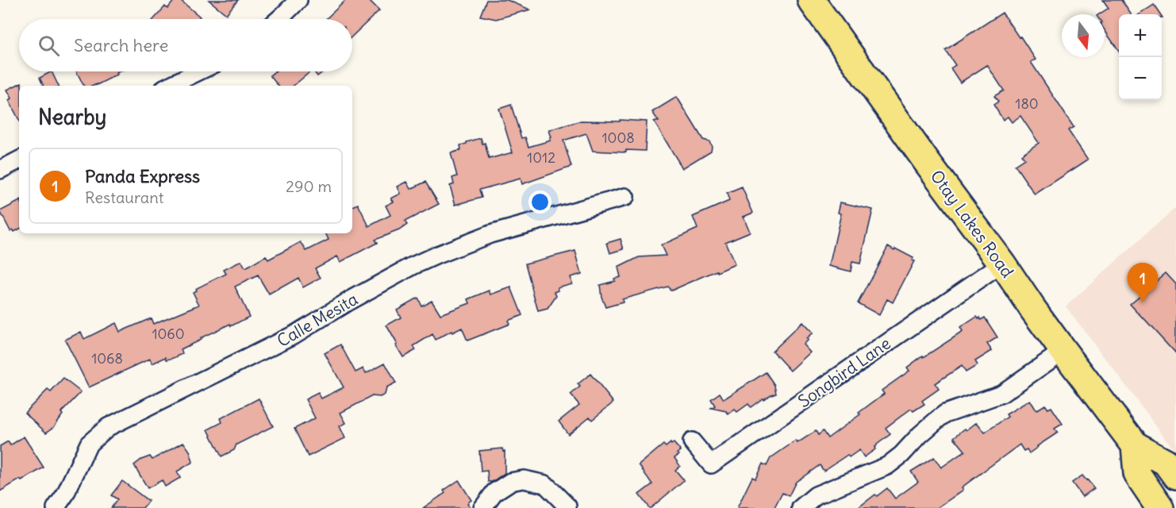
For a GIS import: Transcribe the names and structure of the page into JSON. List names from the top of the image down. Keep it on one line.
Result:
{"streets":{"main road":["Otay Lakes Road"],"street":["Calle Mesita","Songbird Lane"]},"crossings":[["Otay Lakes Road","Songbird Lane"]],"house_numbers":["180","1008","1012","1060","1068"],"north":"bottom","page":{"map_buttons":["+","−"],"search":"Search here","heading":"Nearby","list":[{"mark":"1","name":"Panda Express","note":"Restaurant","value":"290 m"}],"pins":"1"}}
